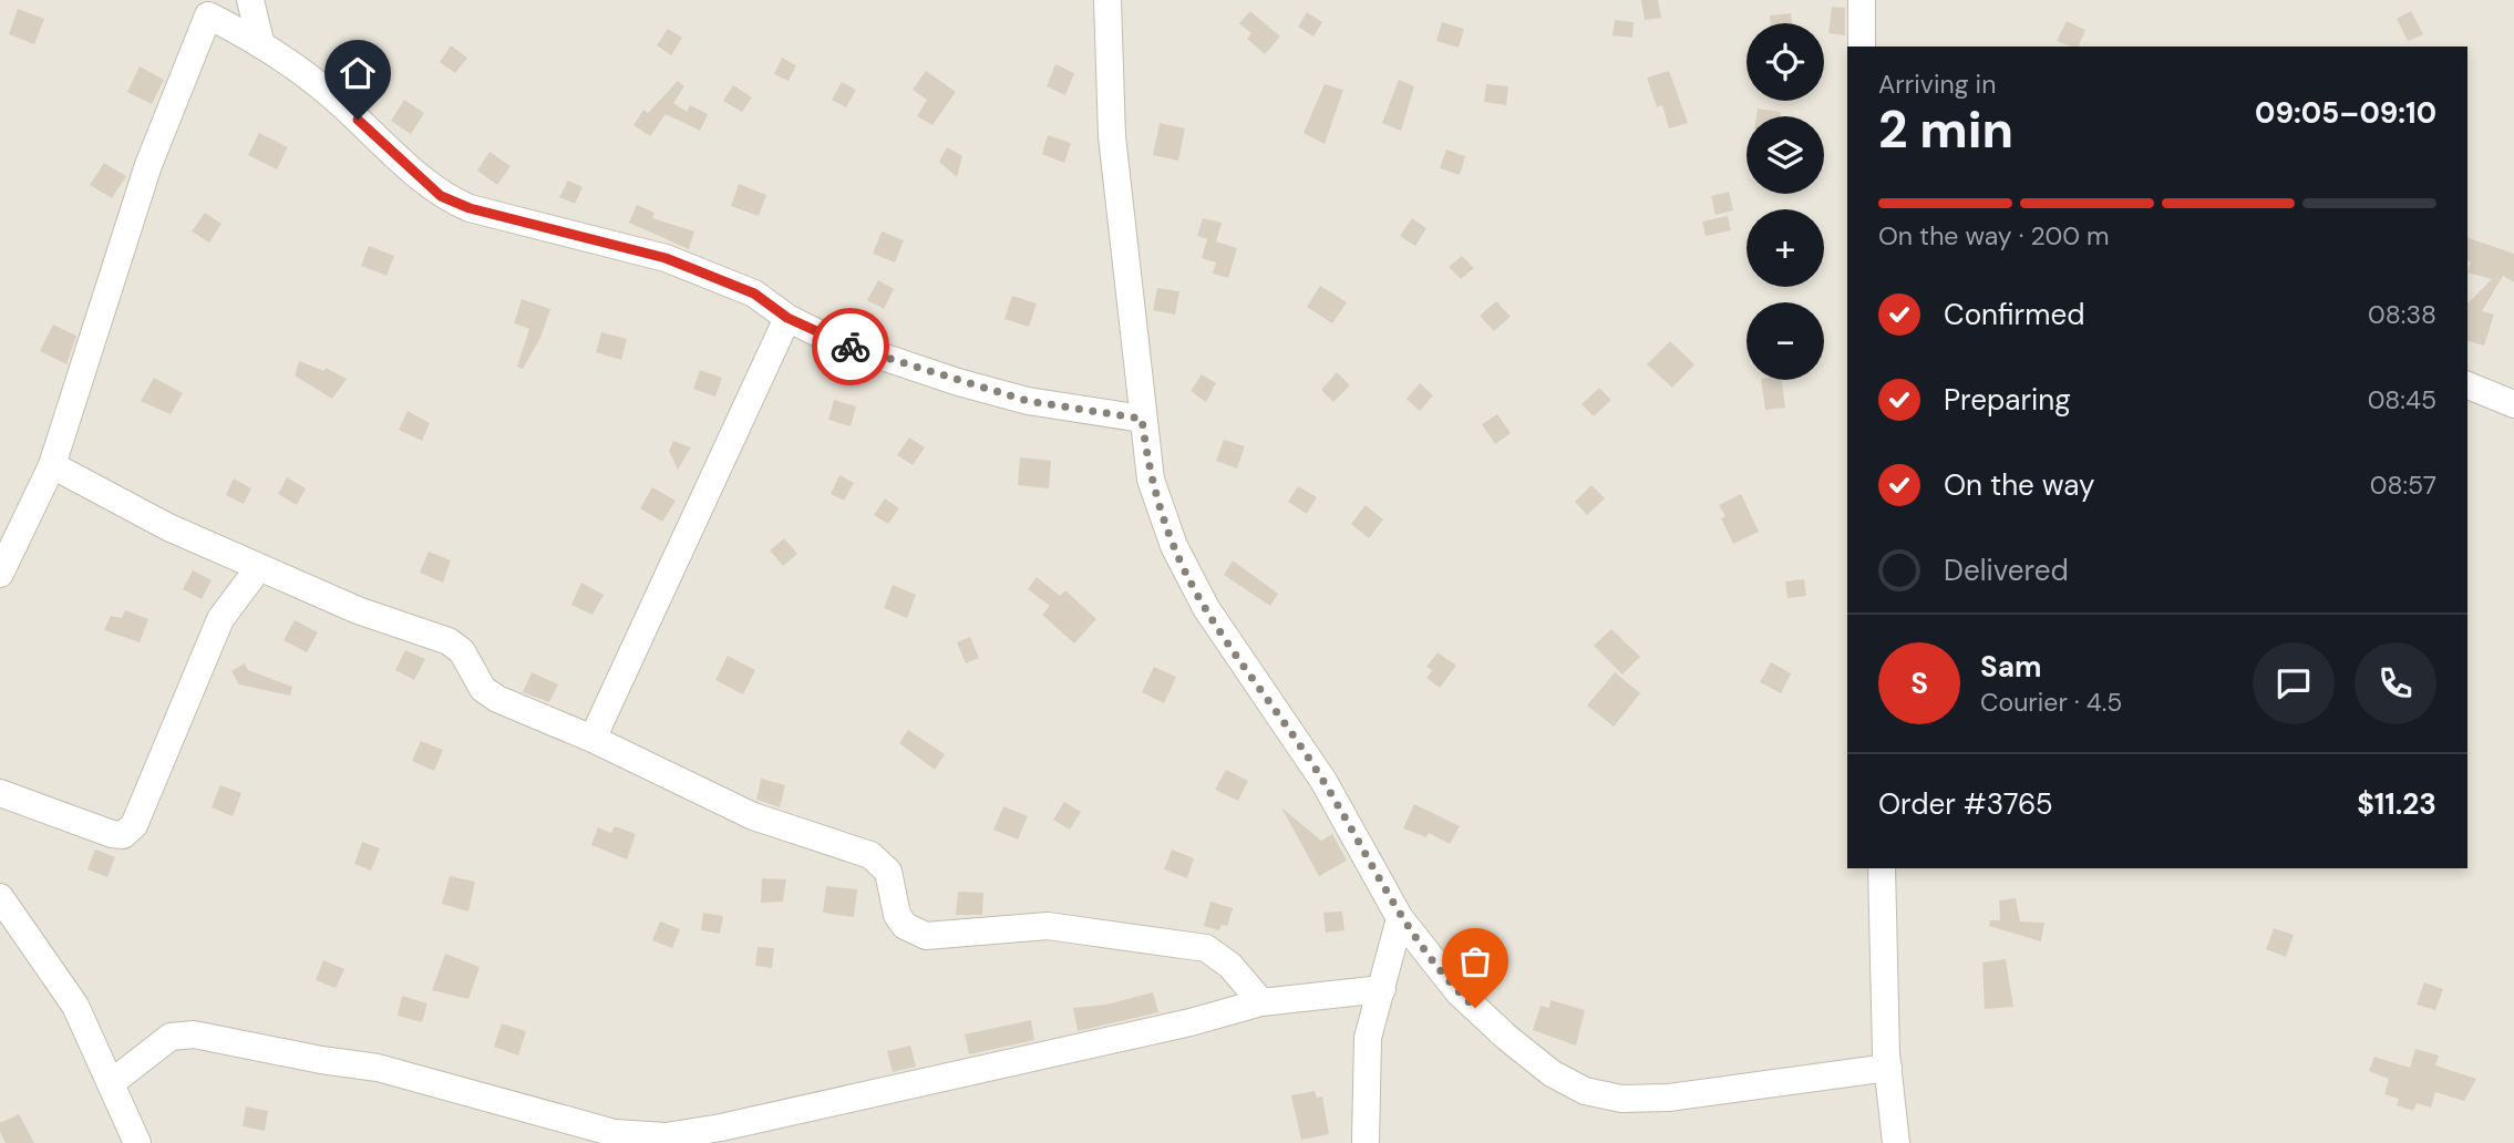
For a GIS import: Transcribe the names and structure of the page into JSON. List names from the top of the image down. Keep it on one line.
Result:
{"page":{"map_buttons":["+","−"],"heading":["2 min","Arriving in","09:05–09:10"],"panel":["Sam","Courier · 4.5","Order #3765","$11.23"],"bar":"On the way · 200 m","list":[["Confirmed","08:38"],["Preparing","08:45"],["On the way","08:57"],"Delivered"],"round":"S"}}
